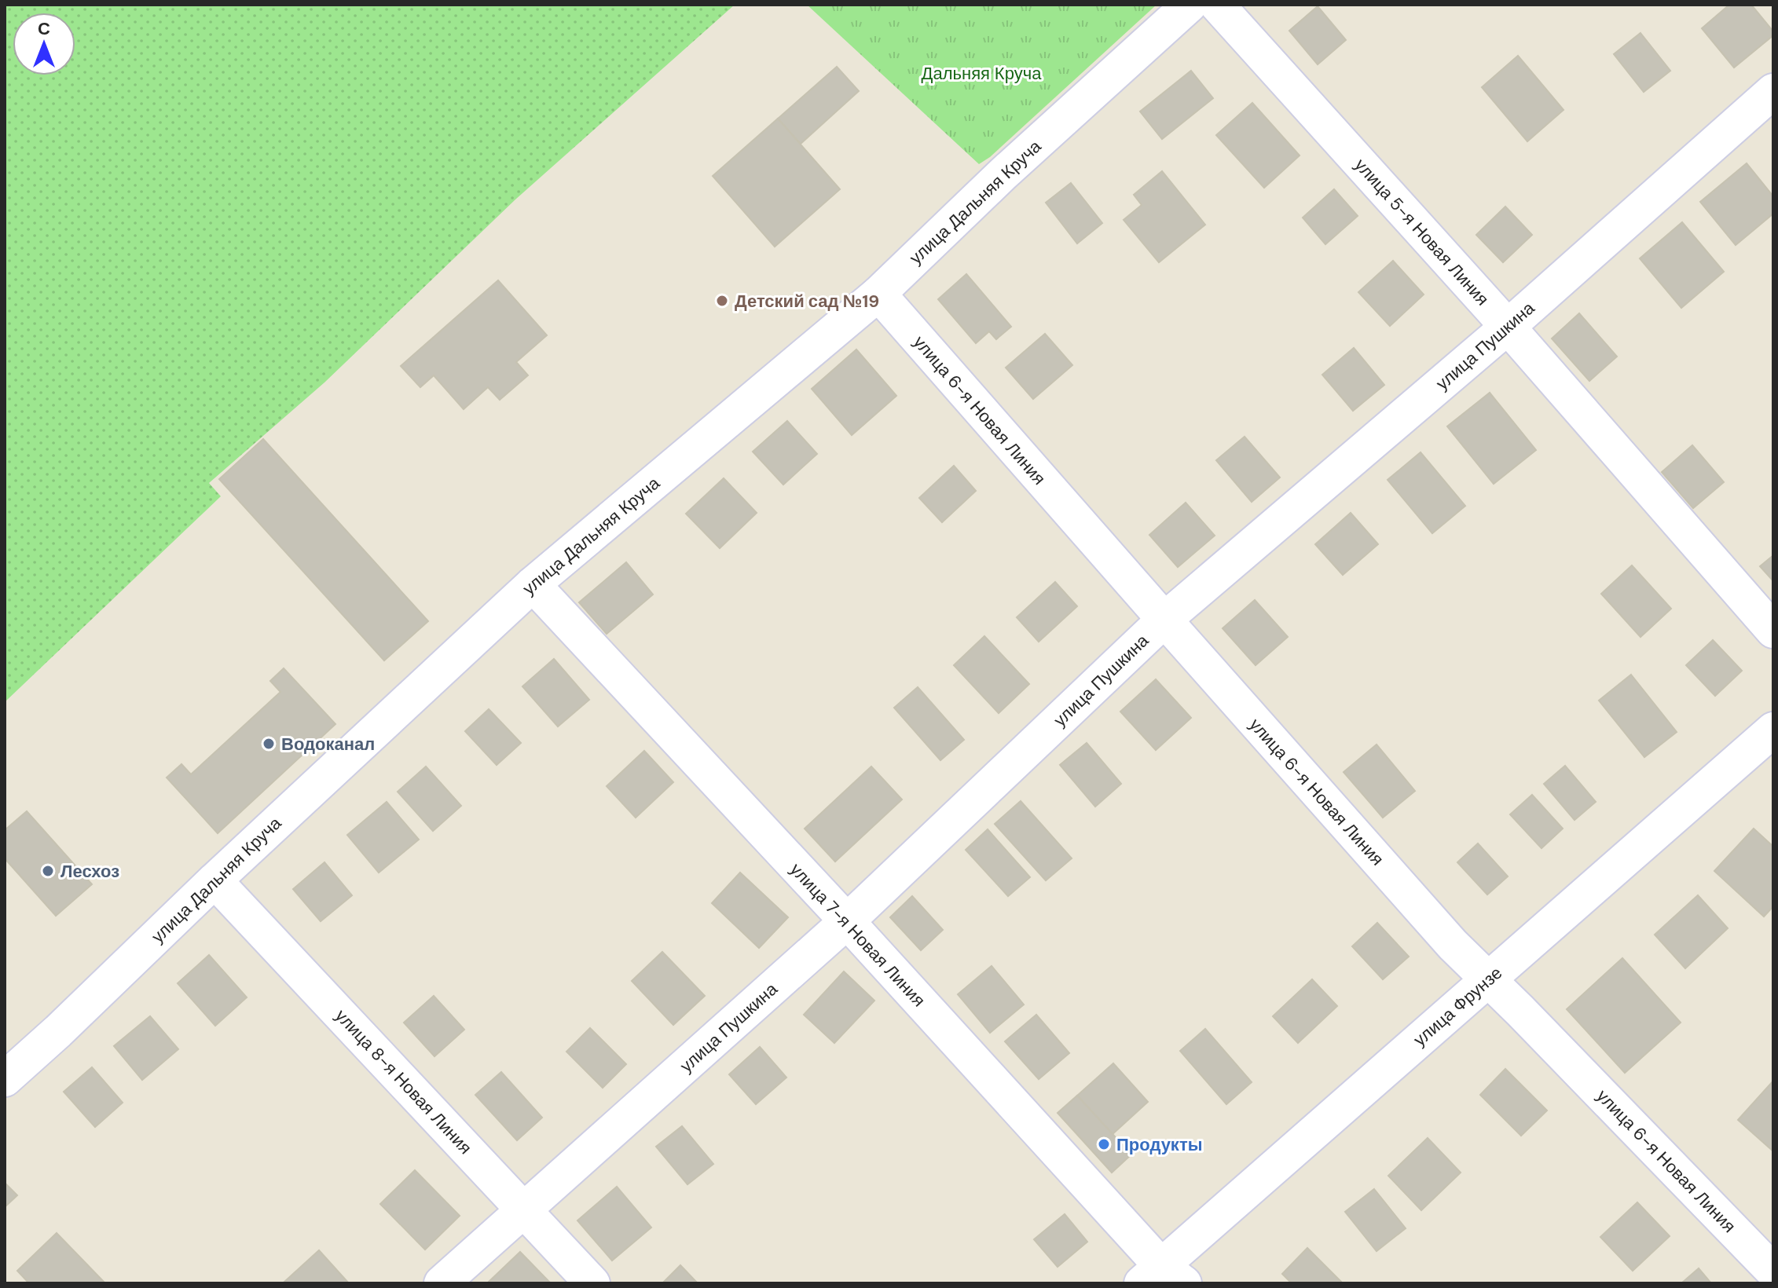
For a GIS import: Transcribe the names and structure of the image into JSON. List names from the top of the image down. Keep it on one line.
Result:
{"streets":{"street":["улица Дальняя Круча","улица 5-я Новая Линия","улица Пушкина","улица 6-я Новая Линия","улица 7-я Новая Линия","улица Фрунзе","улица 8-я Новая Линия"]},"crossings":[["улица Дальняя Круча","улица 6-я Новая Линия"],["улица Дальняя Круча","улица 7-я Новая Линия"],["улица Дальняя Круча","улица 8-я Новая Линия"],["улица 5-я Новая Линия","улица Пушкина"],["улица Пушкина","улица 6-я Новая Линия"],["улица Пушкина","улица 7-я Новая Линия"],["улица Пушкина","улица 8-я Новая Линия"],["улица 6-я Новая Линия","улица Фрунзе"],["улица 7-я Новая Линия","улица Фрунзе"]],"parks":["Дальняя Круча"],"places":["Детский сад №19","Водоканал","Лесхоз","Продукты"],"north":"top"}
